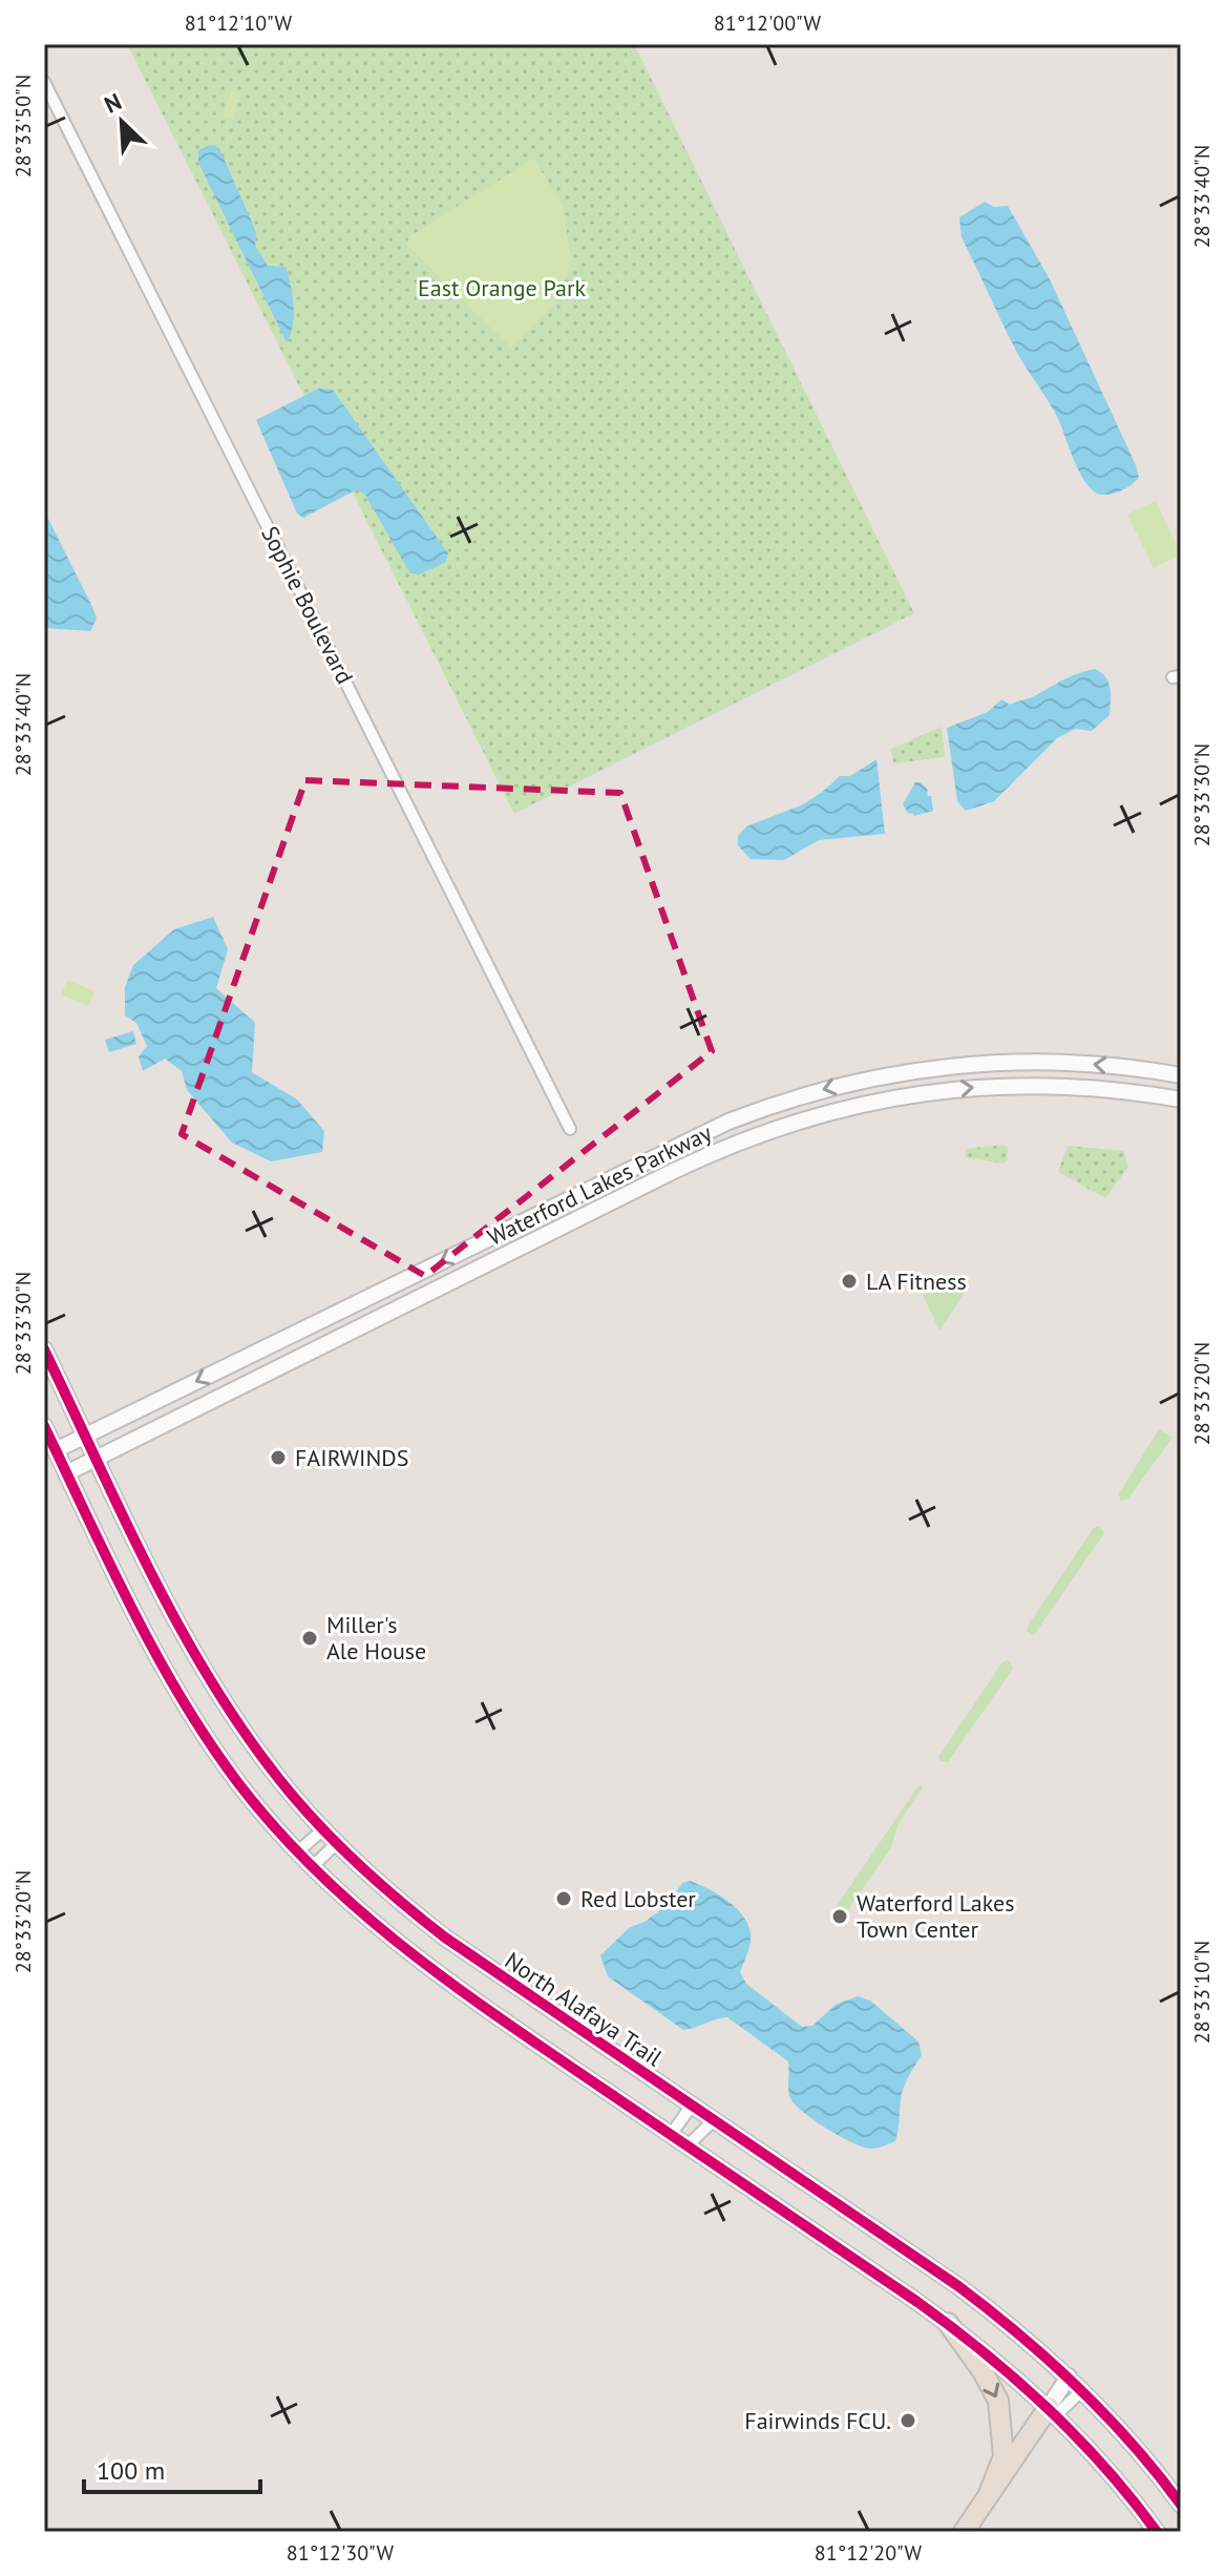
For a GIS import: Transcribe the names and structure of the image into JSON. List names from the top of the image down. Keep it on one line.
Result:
{"streets":{"main road":["Waterford Lakes Parkway","North Alafaya Trail"],"street":["Sophie Boulevard"]},"crossings":[["Waterford Lakes Parkway","North Alafaya Trail"]],"parks":["East Orange Park"],"places":["LA Fitness","FAIRWINDS","Miller's Ale House","Red Lobster","Waterford Lakes Town Center","Fairwinds FCU."],"scale_bar":"100 m","north":"top left","coordinates":["81°12'10\"W","81°12'00\"W","28°33'50\"N","28°33'40\"N","28°33'30\"N","28°33'20\"N","28°33'10\"N","81°12'30\"W","81°12'20\"W"]}
